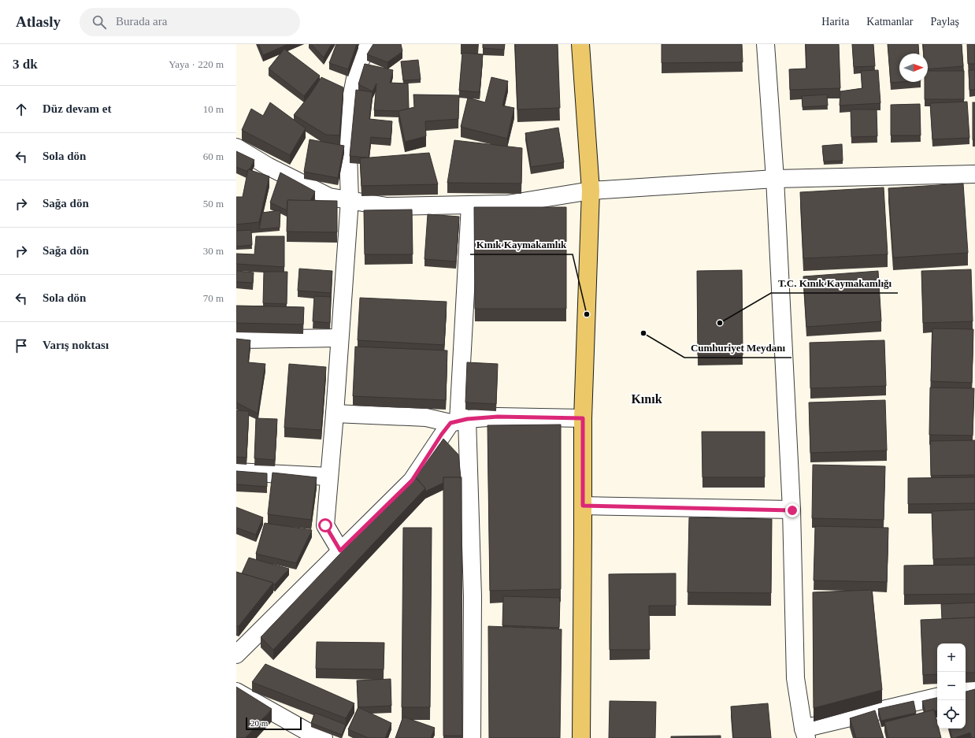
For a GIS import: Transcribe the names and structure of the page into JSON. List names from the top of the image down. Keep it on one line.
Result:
{"districts":["Kınık"],"places":["Kınık Kaymakamlık","T.C. Kınık Kaymakamlığı","Cumhuriyet Meydanı"],"scale_bar":"20 m","north":"right","page":{"header":"Atlasly","search":"Burada ara","nav":["Harita","Katmanlar","Paylaş"],"heading":["3 dk","Yaya · 220 m"],"list":[["Düz devam et","10 m"],["Sola dön","60 m"],["Sağa dön","50 m"],["Sağa dön","30 m"],["Sola dön","70 m"],"Varış noktası"],"map_buttons":["+","−"],"scale":"20 m"}}
